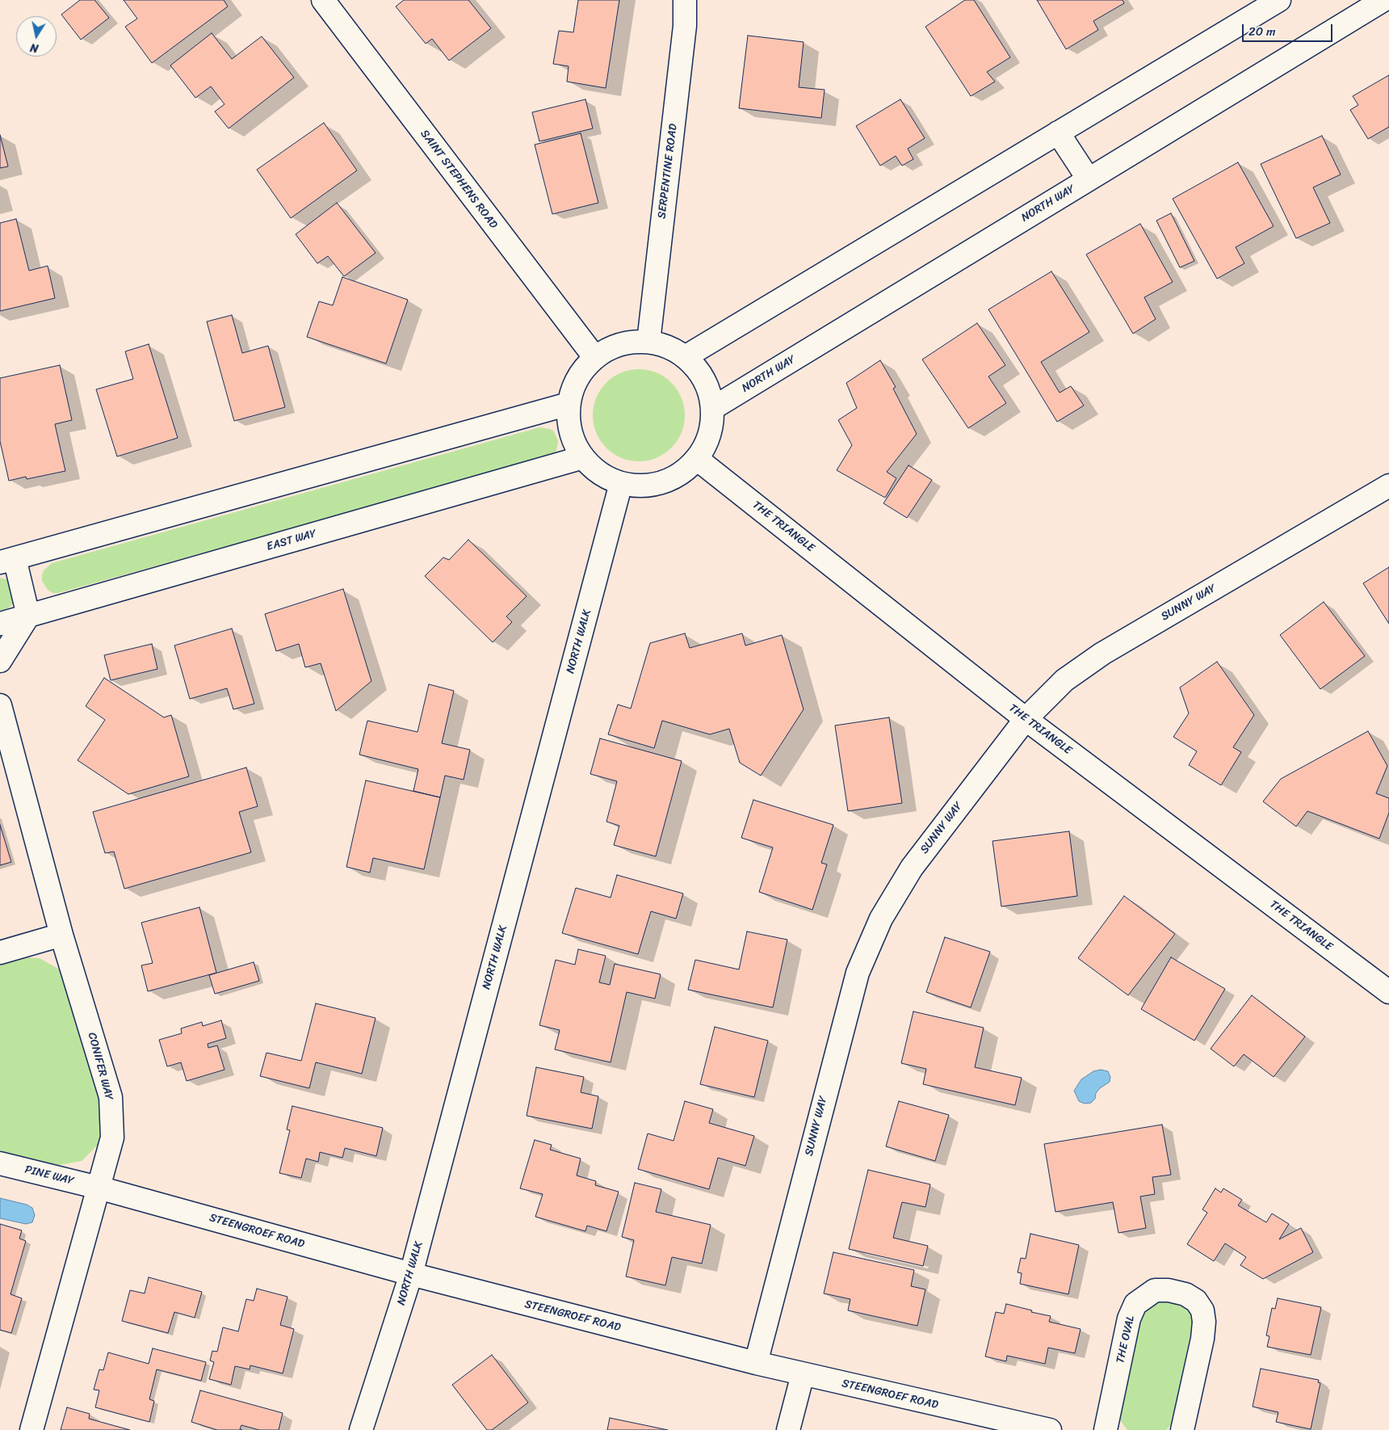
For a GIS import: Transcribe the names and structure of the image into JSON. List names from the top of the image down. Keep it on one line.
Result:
{"streets":{"street":["SERPENTINE ROAD","SAINT STEPHENS ROAD","NORTH WAY","THE TRIANGLE","EAST WAY","SUNNY WAY","NORTH WALK","CONIFER WAY","PINE WAY","STEENGROEF ROAD","THE OVAL"]},"crossings":[["SERPENTINE ROAD","SAINT STEPHENS ROAD"],["SERPENTINE ROAD","NORTH WAY"],["SERPENTINE ROAD","THE TRIANGLE"],["SERPENTINE ROAD","EAST WAY"],["SERPENTINE ROAD","NORTH WALK"],["SAINT STEPHENS ROAD","NORTH WAY"],["SAINT STEPHENS ROAD","THE TRIANGLE"],["SAINT STEPHENS ROAD","EAST WAY"],["SAINT STEPHENS ROAD","NORTH WALK"],["NORTH WAY","THE TRIANGLE"],["NORTH WAY","EAST WAY"],["NORTH WAY","NORTH WALK"],["THE TRIANGLE","EAST WAY"],["THE TRIANGLE","SUNNY WAY"],["THE TRIANGLE","NORTH WALK"],["EAST WAY","NORTH WALK"],["SUNNY WAY","STEENGROEF ROAD"],["NORTH WALK","STEENGROEF ROAD"],["CONIFER WAY","PINE WAY"],["CONIFER WAY","STEENGROEF ROAD"],["PINE WAY","STEENGROEF ROAD"]],"scale_bar":"20 m","north":"bottom"}
